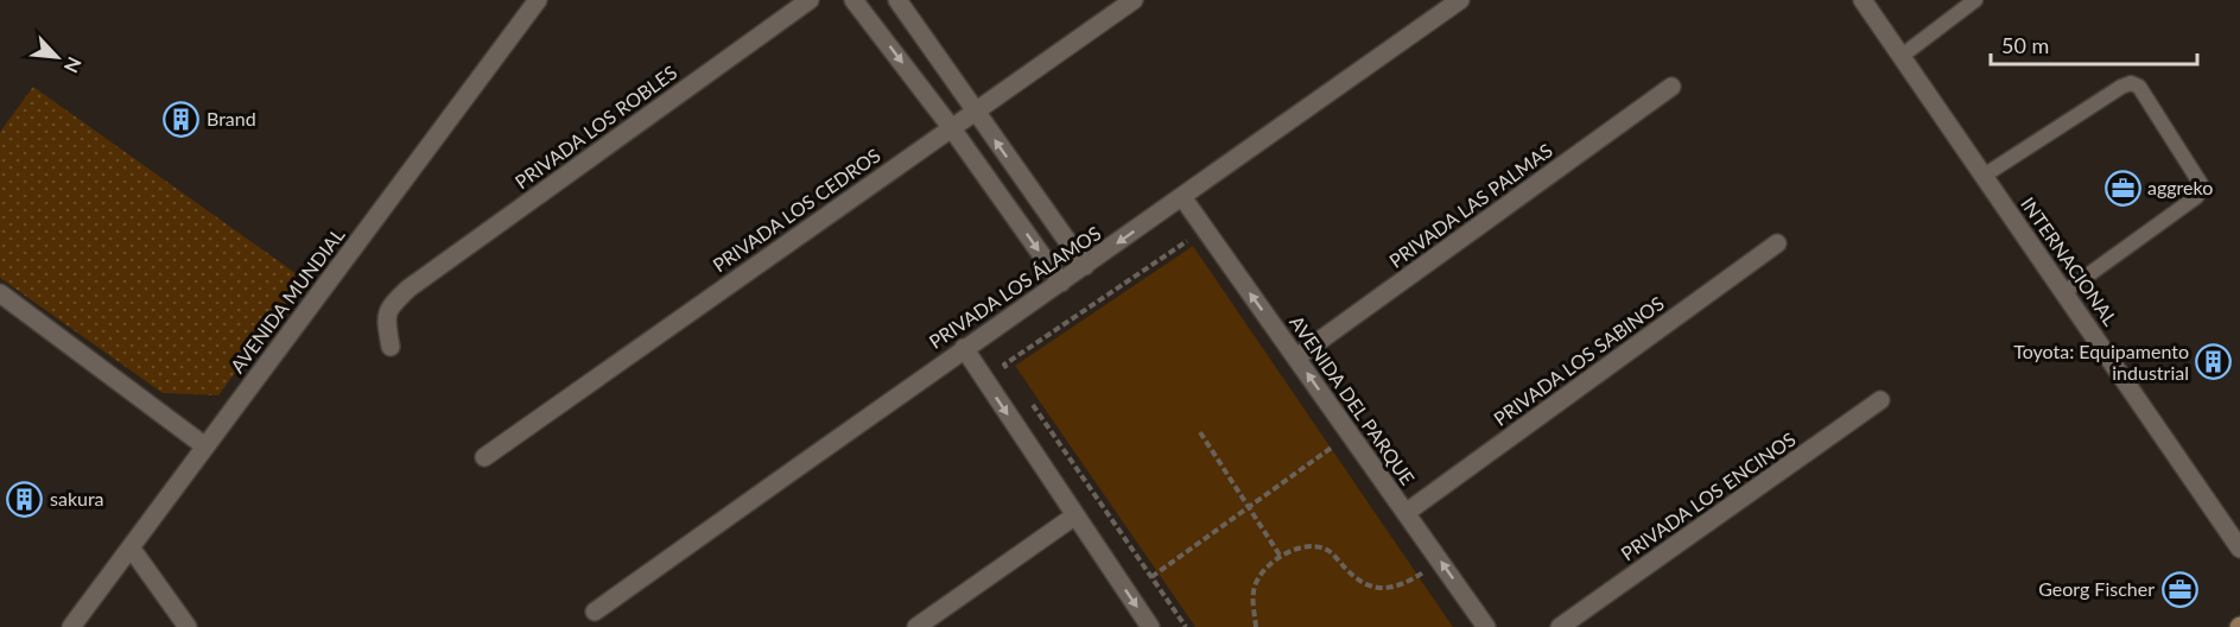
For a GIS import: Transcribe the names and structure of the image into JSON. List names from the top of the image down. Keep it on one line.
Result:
{"streets":{"street":["PRIVADA LOS ROBLES","PRIVADA LAS PALMAS","PRIVADA LOS CEDROS","INTERNACIONAL","PRIVADA LOS ÁLAMOS","AVENIDA MUNDIAL","PRIVADA LOS SABINOS","AVENIDA DEL PARQUE","PRIVADA LOS ENCINOS"]},"crossings":[["PRIVADA LAS PALMAS","AVENIDA DEL PARQUE"],["PRIVADA LOS ÁLAMOS","AVENIDA DEL PARQUE"],["PRIVADA LOS SABINOS","AVENIDA DEL PARQUE"]],"one_way":["AVENIDA DEL PARQUE"],"places":{"building":["Brand","Toyota: Equipamento industrial","sakura"],"office":["aggreko","Georg Fischer"]},"scale_bar":"50 m","north":"bottom right"}
